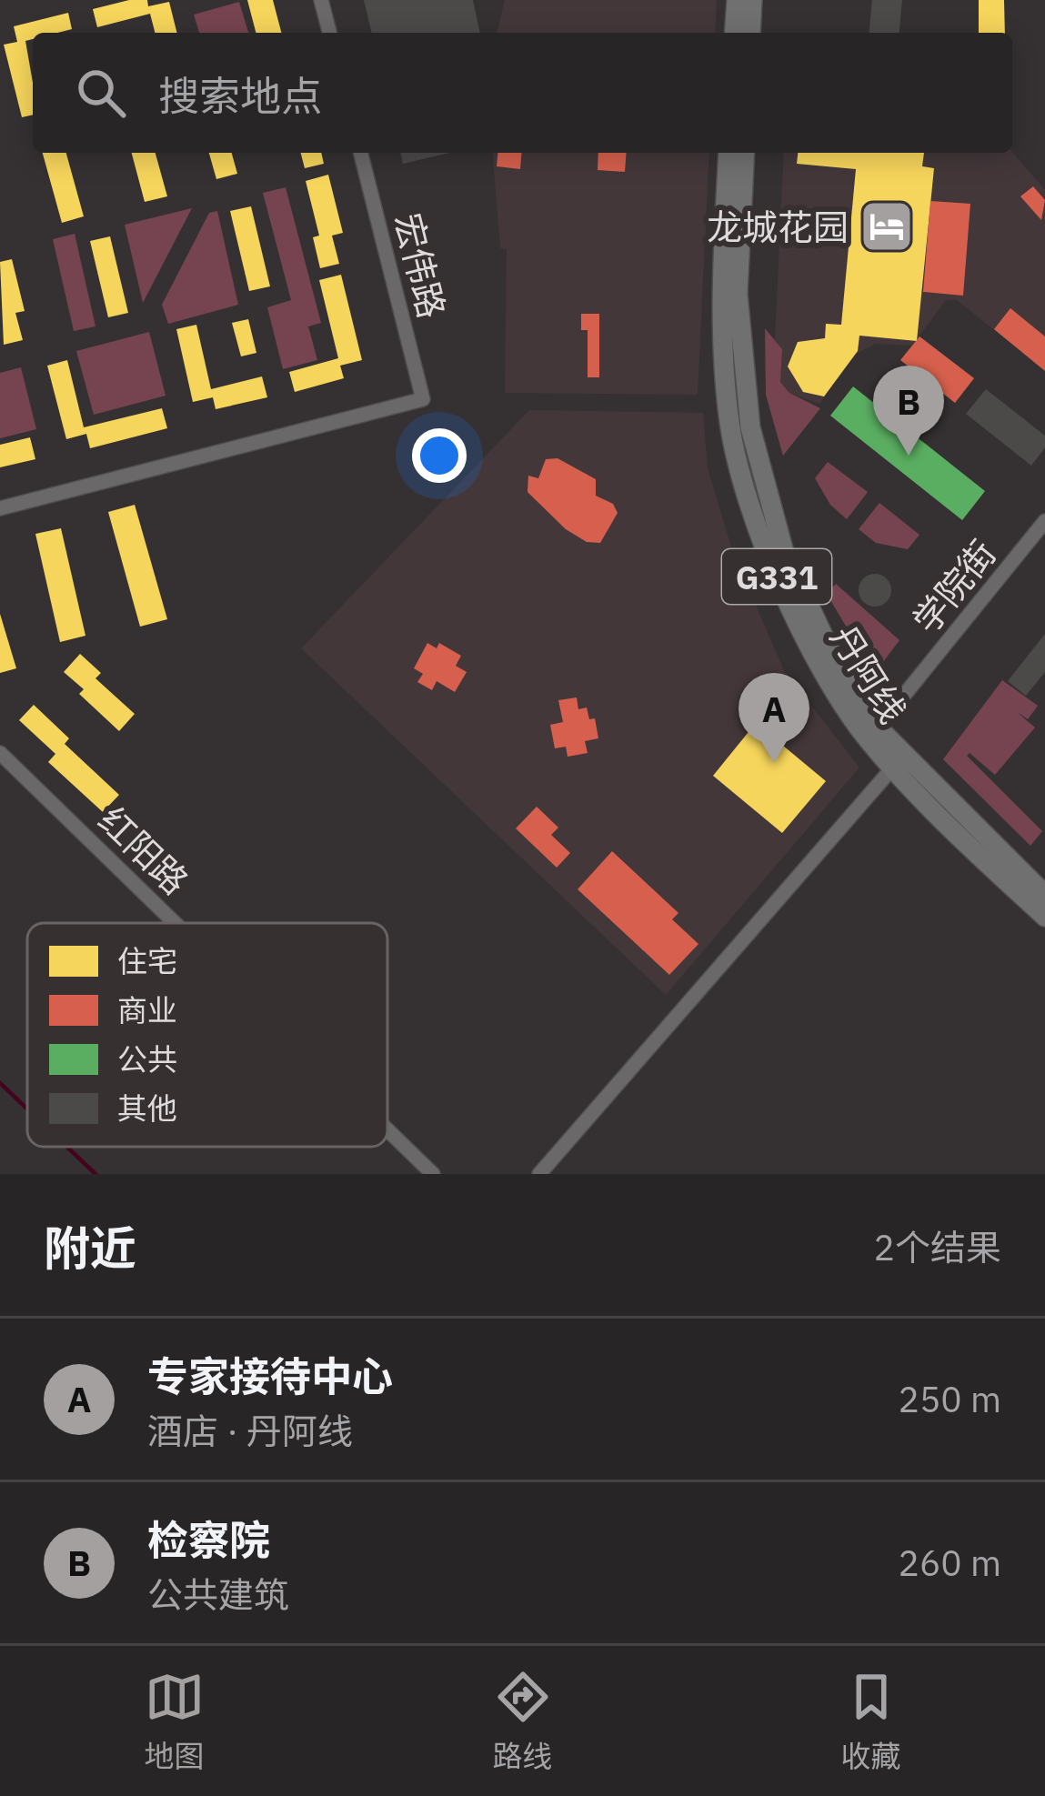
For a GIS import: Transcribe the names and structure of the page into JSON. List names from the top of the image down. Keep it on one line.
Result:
{"streets":{"highway":["G331","丹阿线"],"street":["宏伟路","学院街","红阳路"]},"crossings":[["学院街","丹阿线"]],"places":{"hotel":["龙城花园"]},"legend":["住宅","商业","公共","其他"],"page":{"search":"搜索地点","pins":["B","A"],"heading":["附近","2个结果"],"list":[{"mark":"A","name":"专家接待中心","note":"酒店 · 丹阿线","value":"250 m"},{"mark":"B","name":"检察院","note":"公共建筑","value":"260 m"}],"nav":["地图","路线","收藏"]}}
